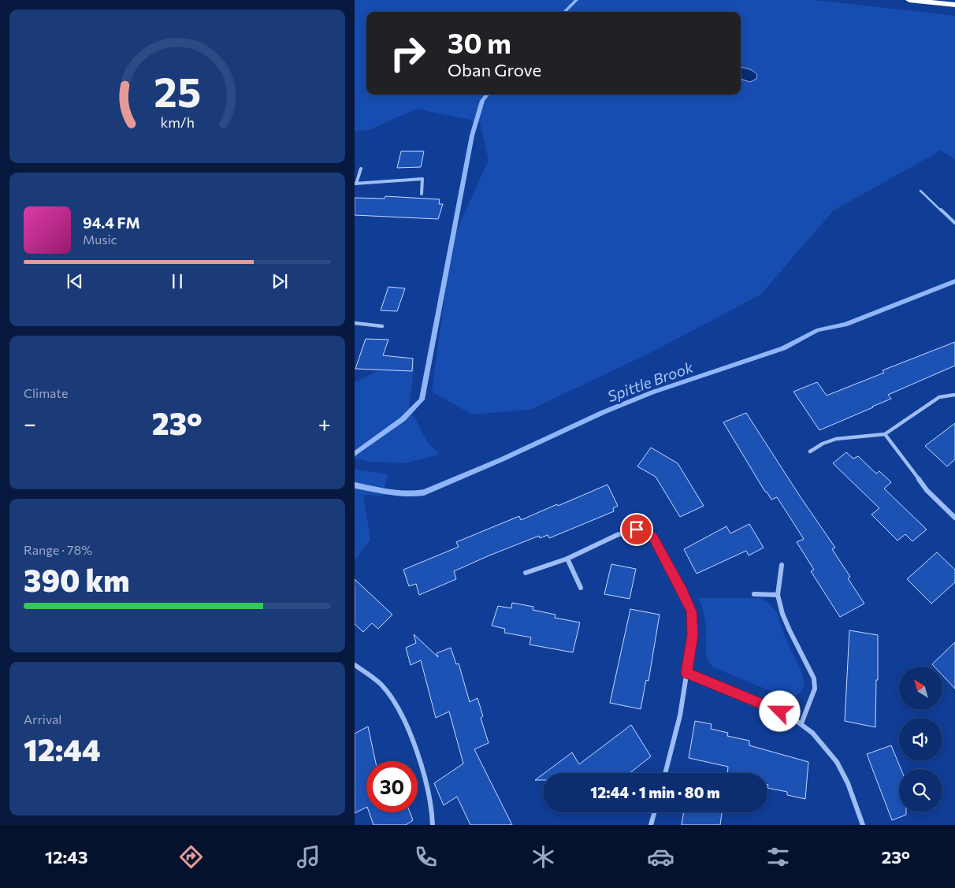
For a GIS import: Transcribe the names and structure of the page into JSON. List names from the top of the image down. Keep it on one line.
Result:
{"water":["Spittle Brook"],"north":"top left","page":{"turn":["30 m","Oban Grove"],"song":["94.4 FM","Music"],"tile":["Climate",["Range · 78%","390 km"],["Arrival","12:44"]],"heat":["−","23°","+"],"limit":"30","trip":"12:44 · 1 min · 80 m","tabs":["12:43","23°"],"gauge":["25","km/h"]}}
